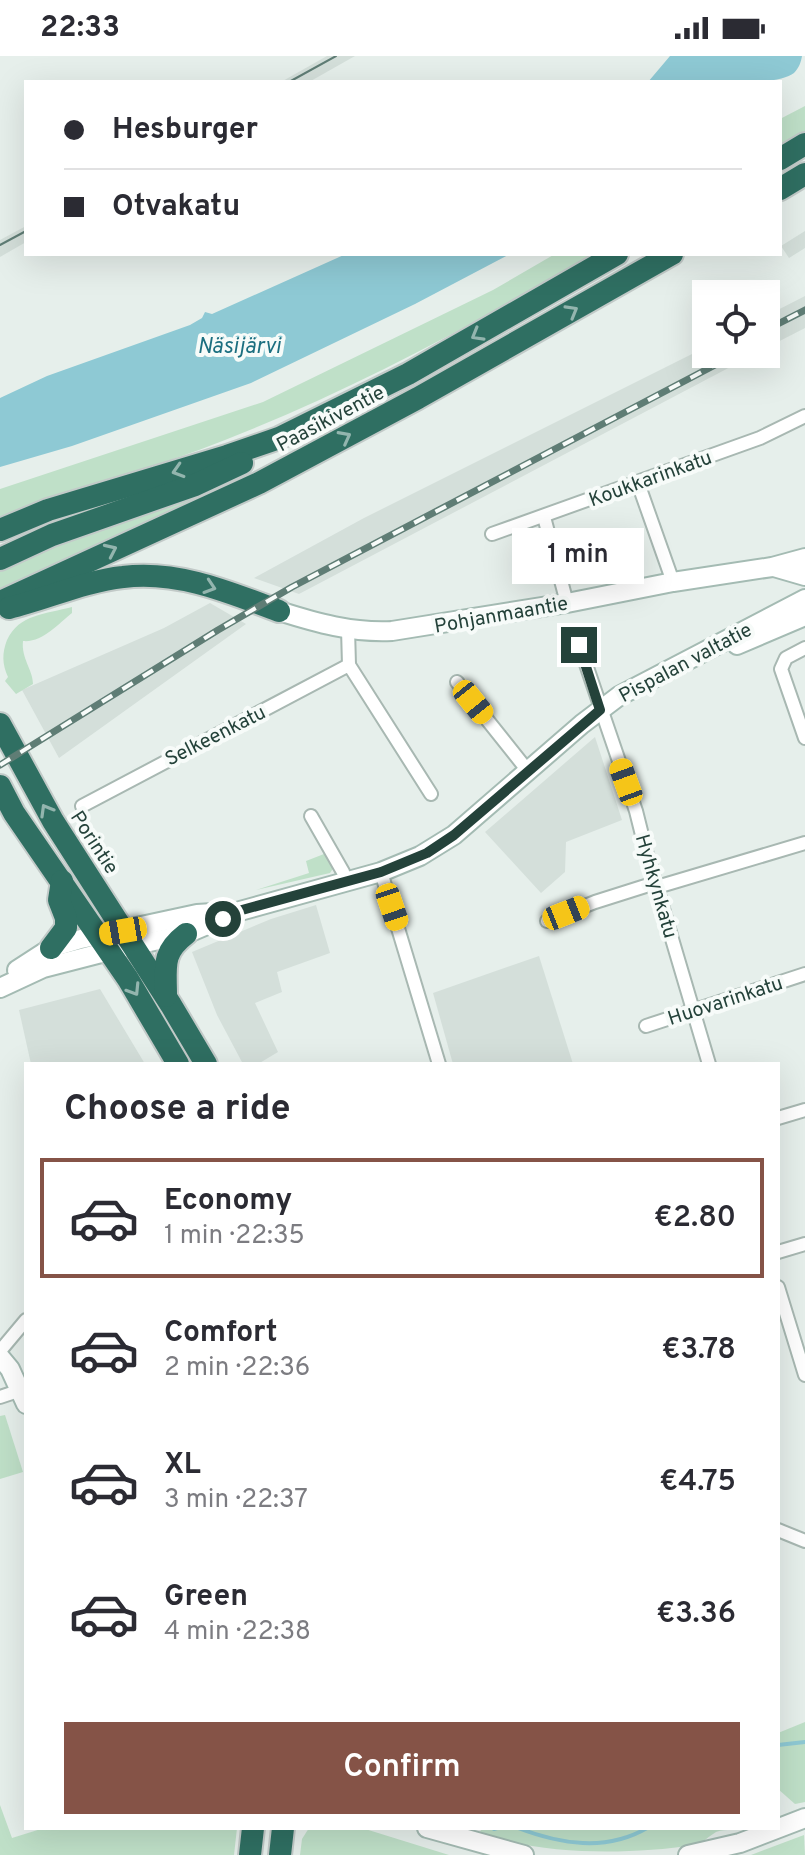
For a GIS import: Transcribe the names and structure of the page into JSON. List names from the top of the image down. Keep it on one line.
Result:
{"streets":{"highway":["Paasikiventie","Porintie"],"main road":["Pohjanmaantie","Pispalan valtatie"],"street":["Koukkarinkatu","Selkeenkatu","Hyhkynkatu","Huovarinkatu"]},"crossings":[["Pispalan valtatie","Porintie"],["Pispalan valtatie","Hyhkynkatu"],["Hyhkynkatu","Huovarinkatu"]],"water":["Näsijärvi"],"page":{"status":"22:33","banner":["Hesburger","Otvakatu"],"bubble":"1 min","heading":"Choose a ride","list":[{"name":"Economy","note":"1 min · 22:35","value":"€2.80"},{"name":"Comfort","note":"2 min · 22:36","value":"€3.78"},{"name":"XL","note":"3 min · 22:37","value":"€4.75"},{"name":"Green","note":"4 min · 22:38","value":"€3.36"}],"buttons":"Confirm"}}
